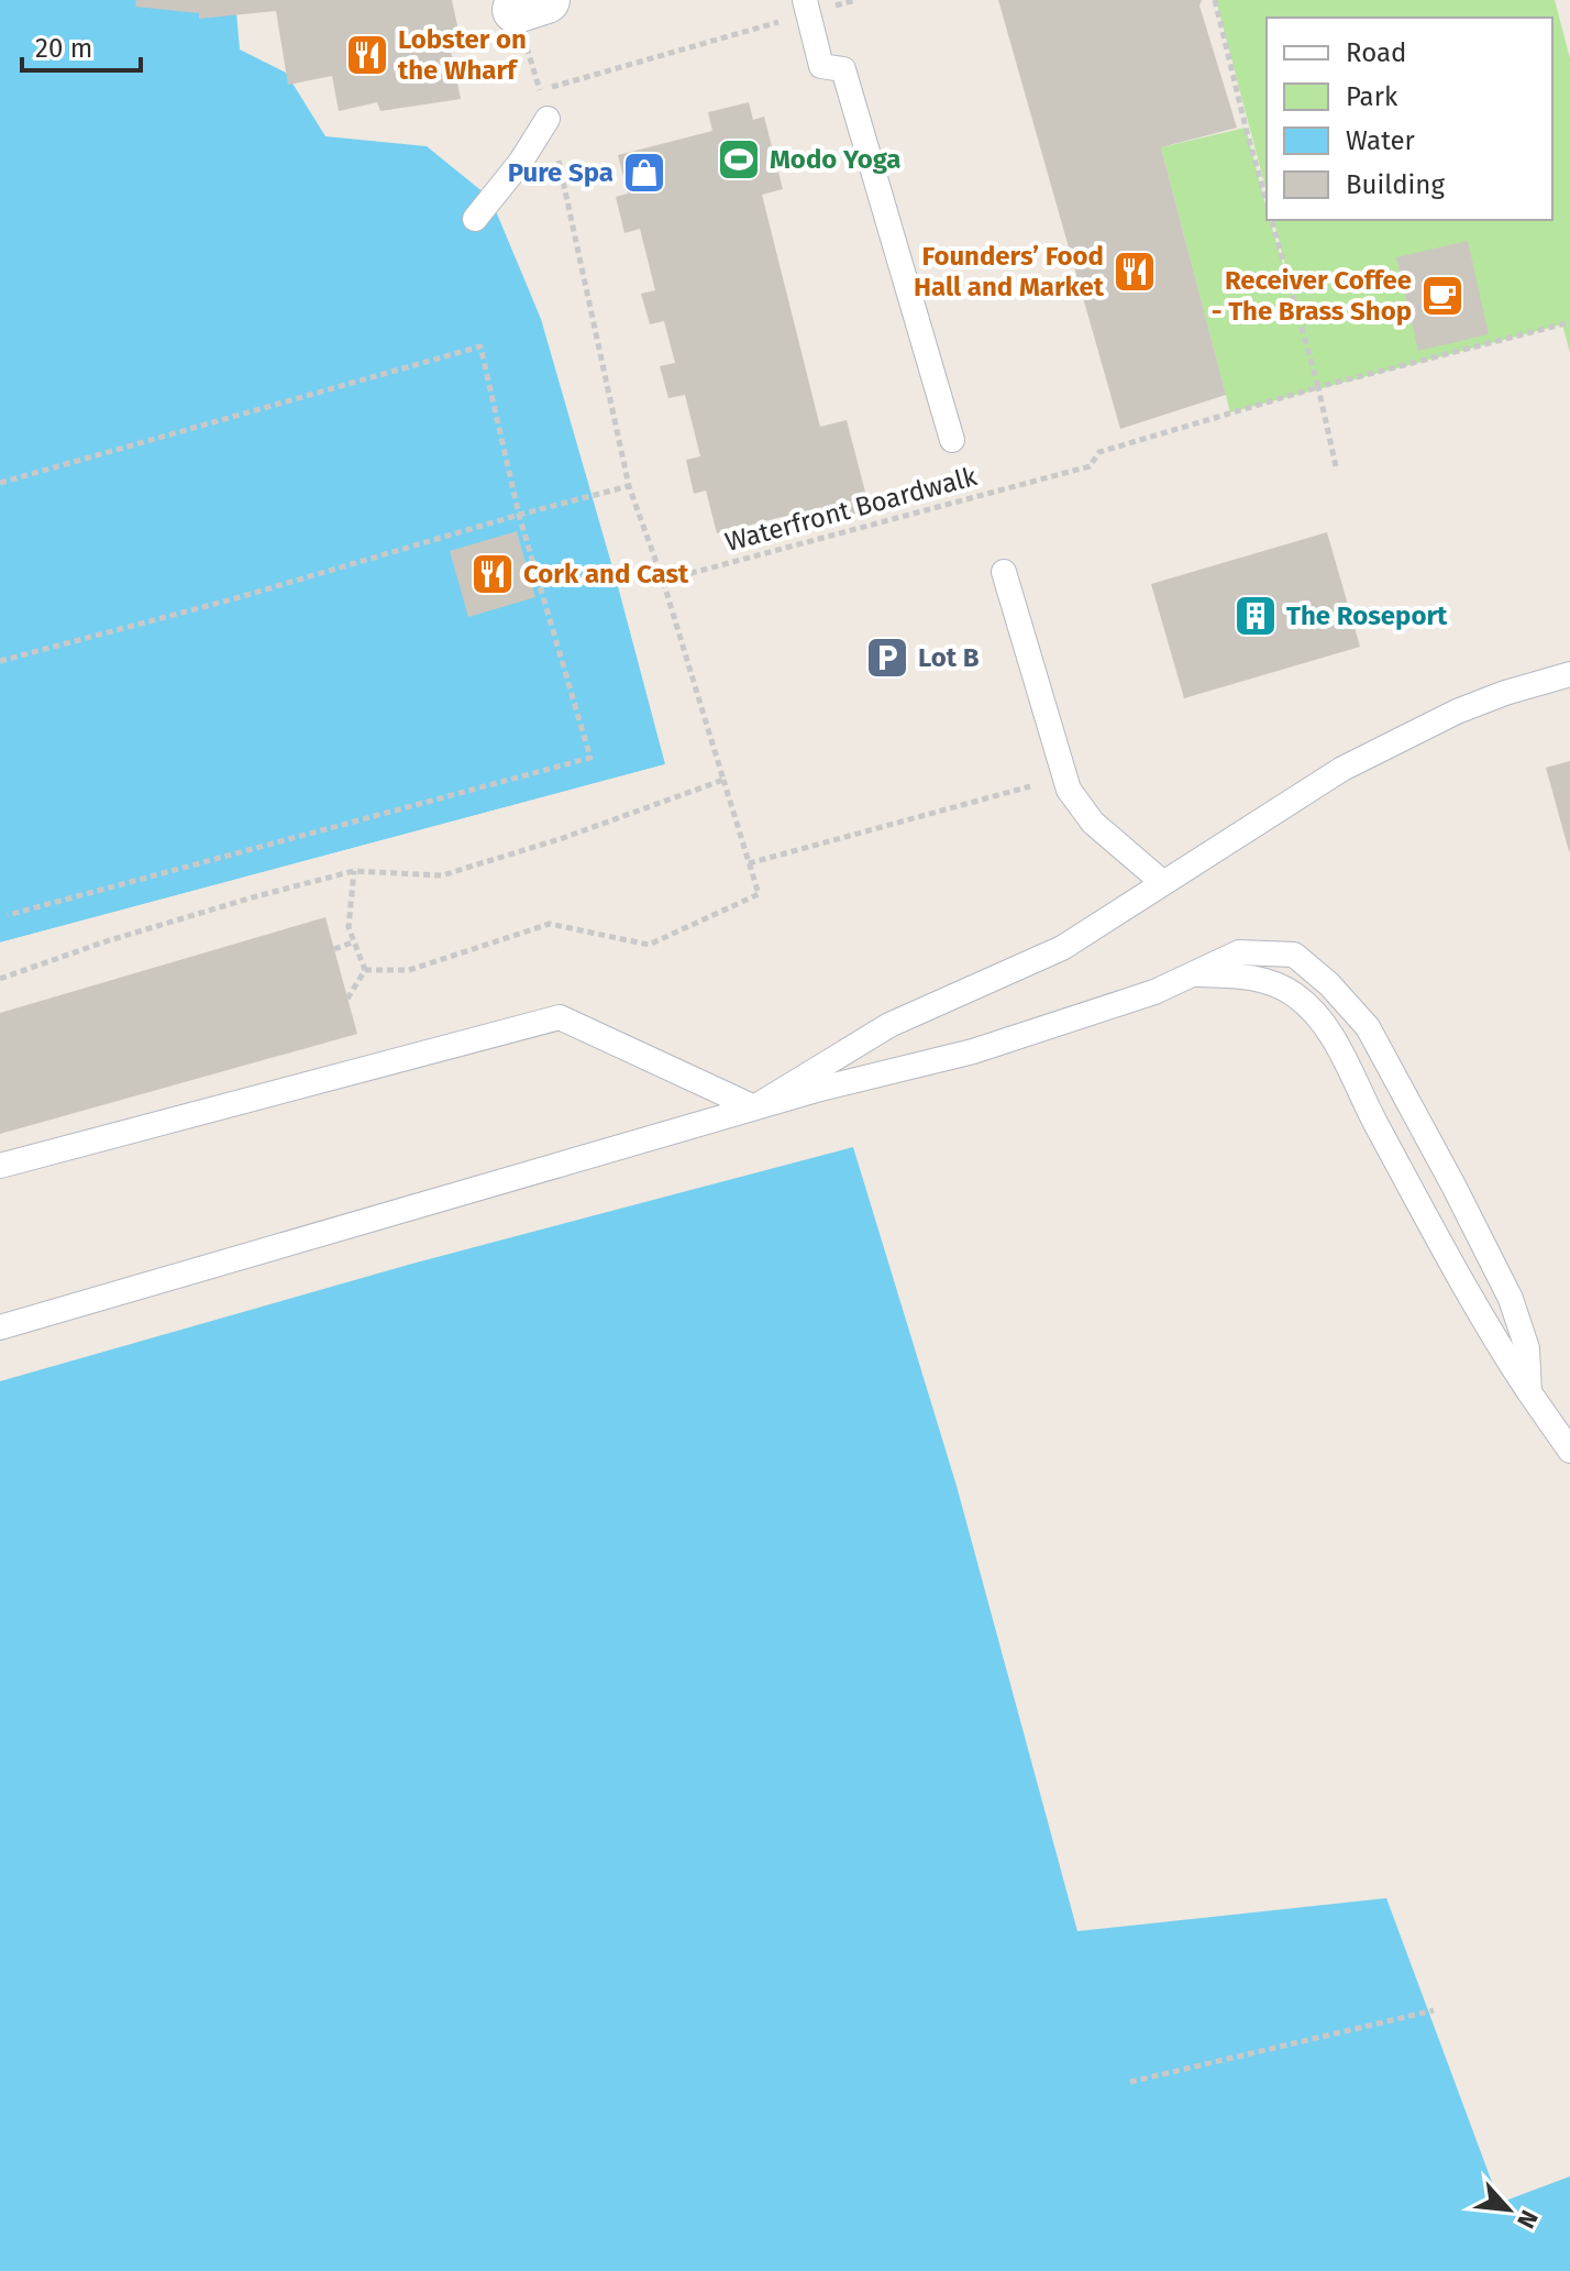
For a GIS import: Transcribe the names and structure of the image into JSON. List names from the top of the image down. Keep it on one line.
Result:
{"streets":{"path":["Waterfront Boardwalk"]},"places":{"restaurant":["Lobster on the Wharf","Founders’ Food Hall and Market","Cork and Cast"],"sports":["Modo Yoga"],"shop":["Pure Spa"],"cafe":["Receiver Coffee - The Brass Shop"],"building":["The Roseport"],"parking":["Lot B"]},"legend":["Road","Park","Water","Building"],"scale_bar":"20 m","north":"bottom right"}
